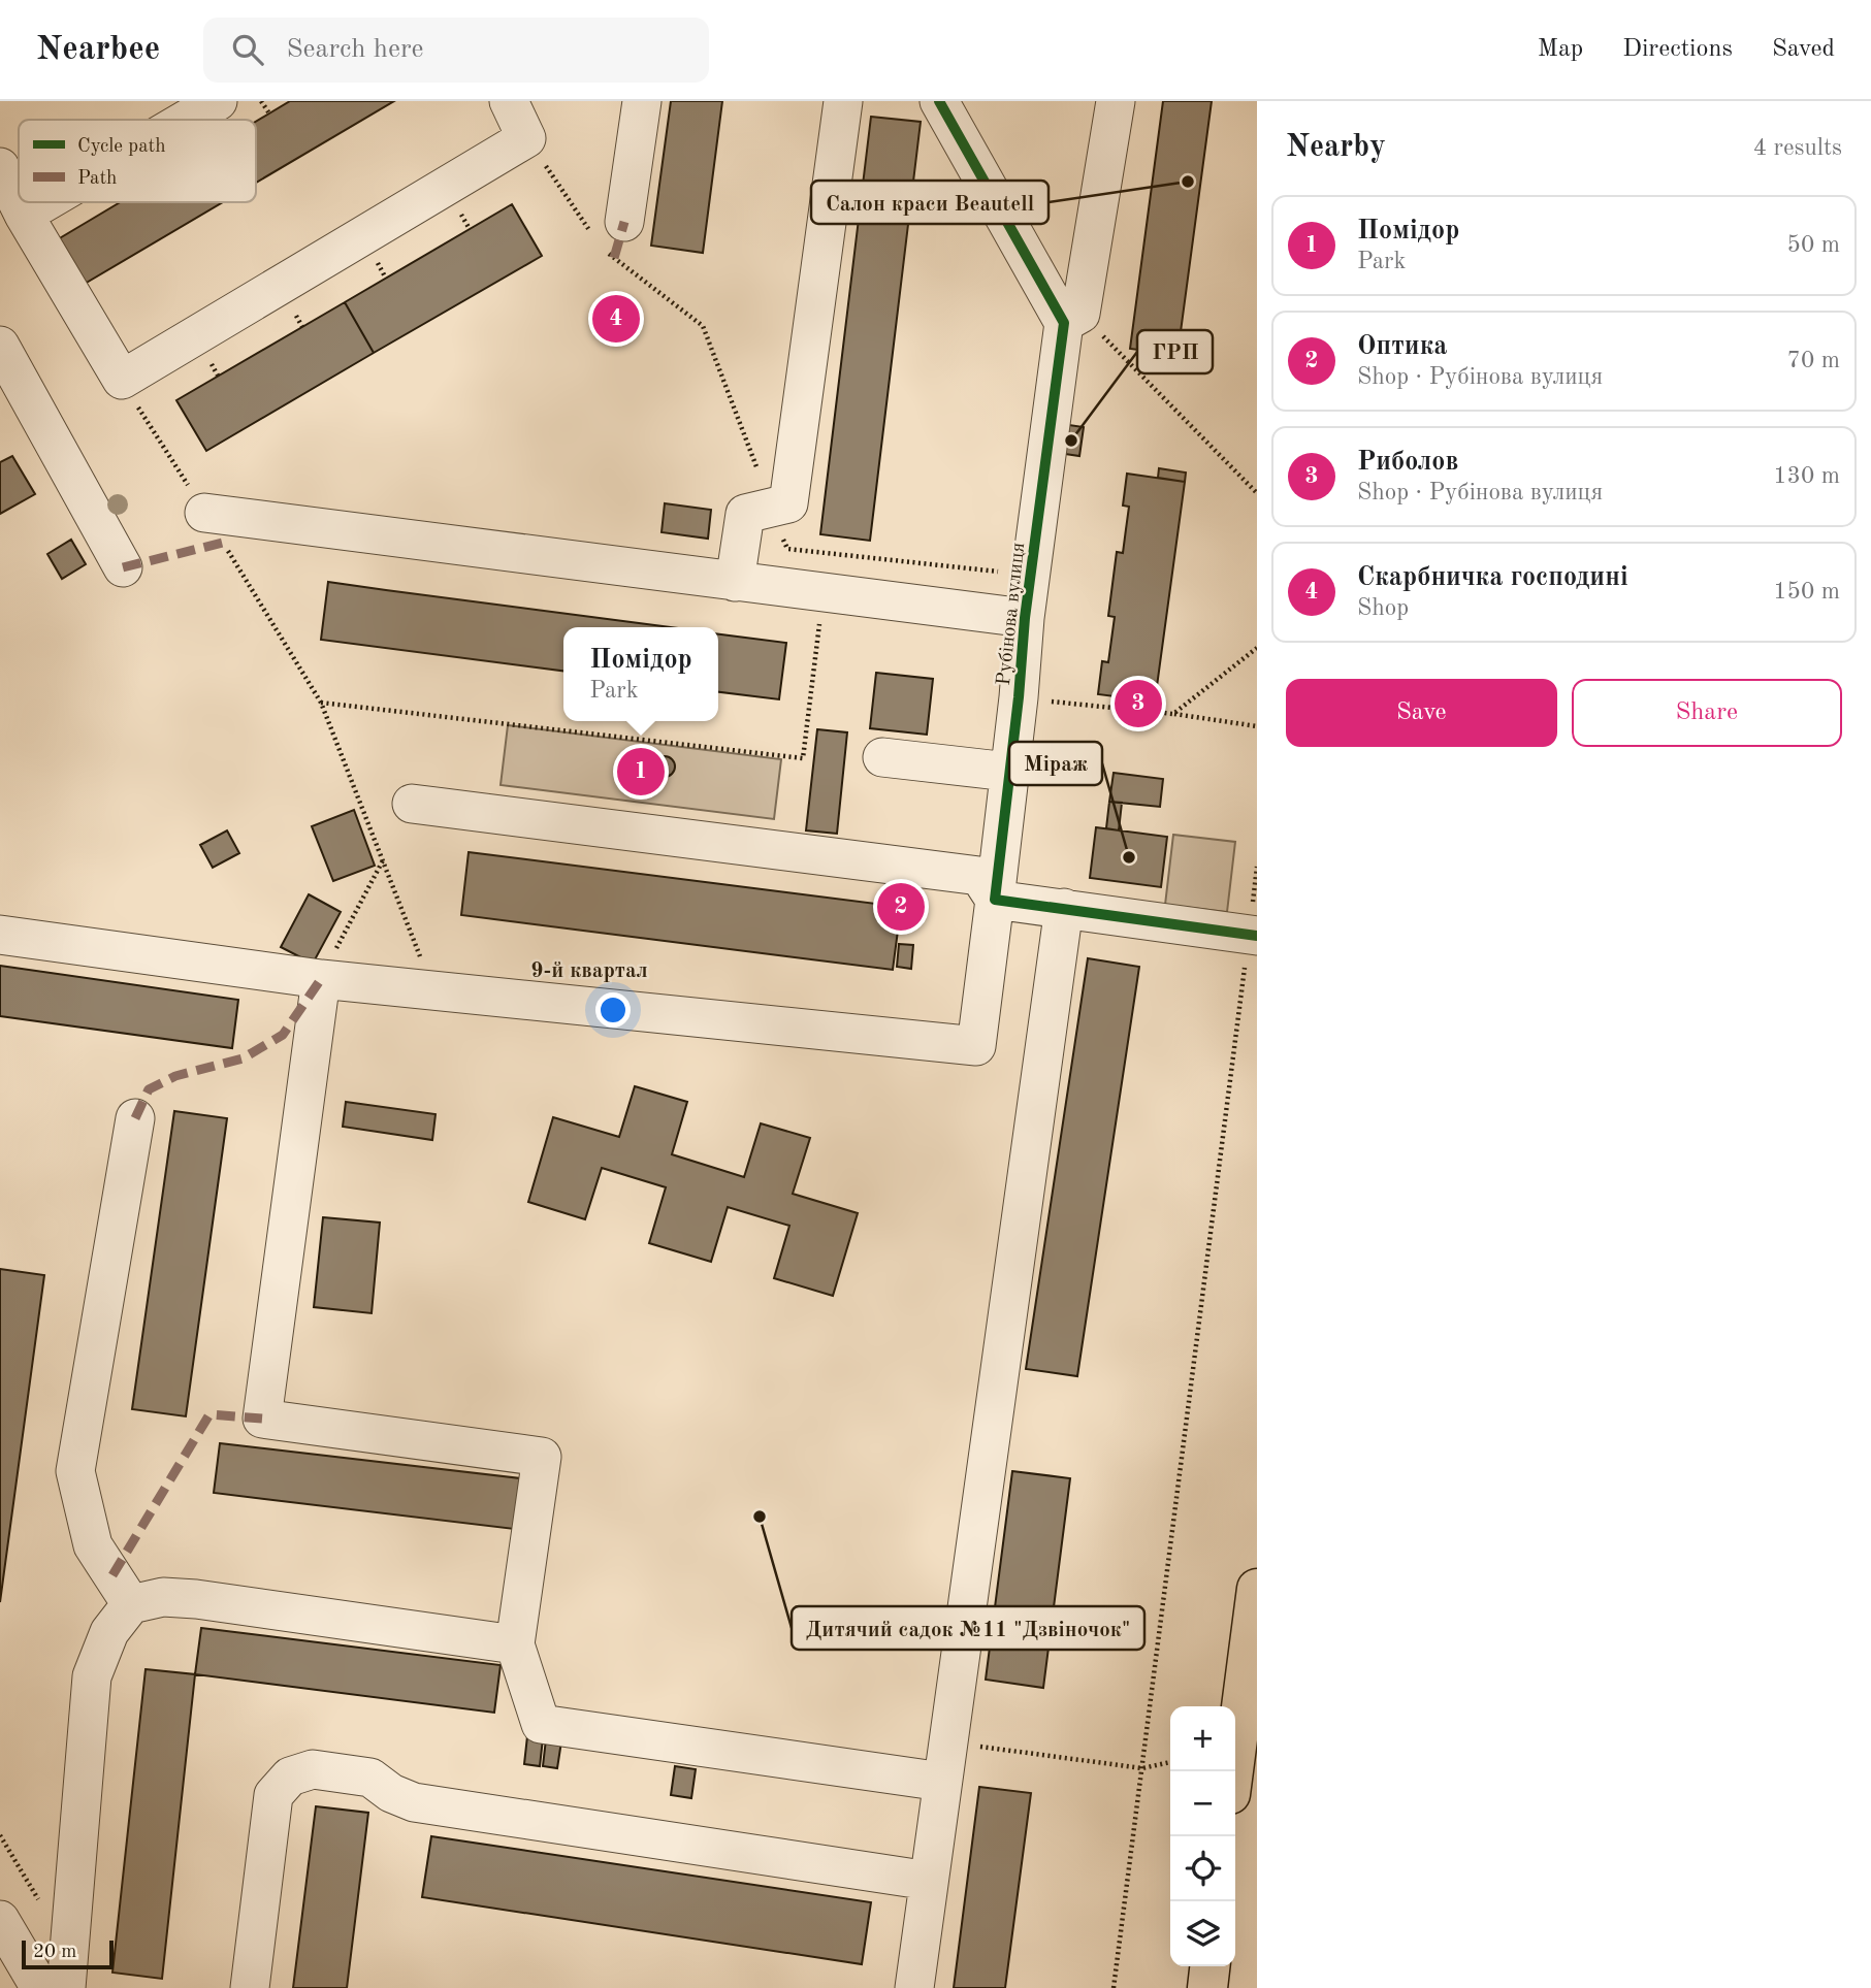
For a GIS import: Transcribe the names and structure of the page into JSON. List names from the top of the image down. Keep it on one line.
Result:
{"streets":{"street":["Рубінова вулиця"]},"districts":["9-й квартал"],"places":["Салон краси Beautell","ГРП","Міраж","Дитячий садок №11 \"Дзвіночок\""],"legend":["Cycle path","Path"],"scale_bar":"20 m","page":{"header":"Nearbee","search":"Search here","nav":["Map","Directions","Saved"],"heading":["Nearby","4 results"],"list":[{"mark":"1","name":"Помідор","note":"Park","value":"50 m"},{"mark":"2","name":"Оптика","note":"Shop · Рубінова вулиця","value":"70 m"},{"mark":"3","name":"Риболов","note":"Shop · Рубінова вулиця","value":"130 m"},{"mark":"4","name":"Скарбничка господині","note":"Shop","value":"150 m"}],"pins":["4","3","1","2"],"popup":["Помідор","Park"],"buttons":["Save","Share"],"map_buttons":["+","−"],"scale":"20 m"}}
